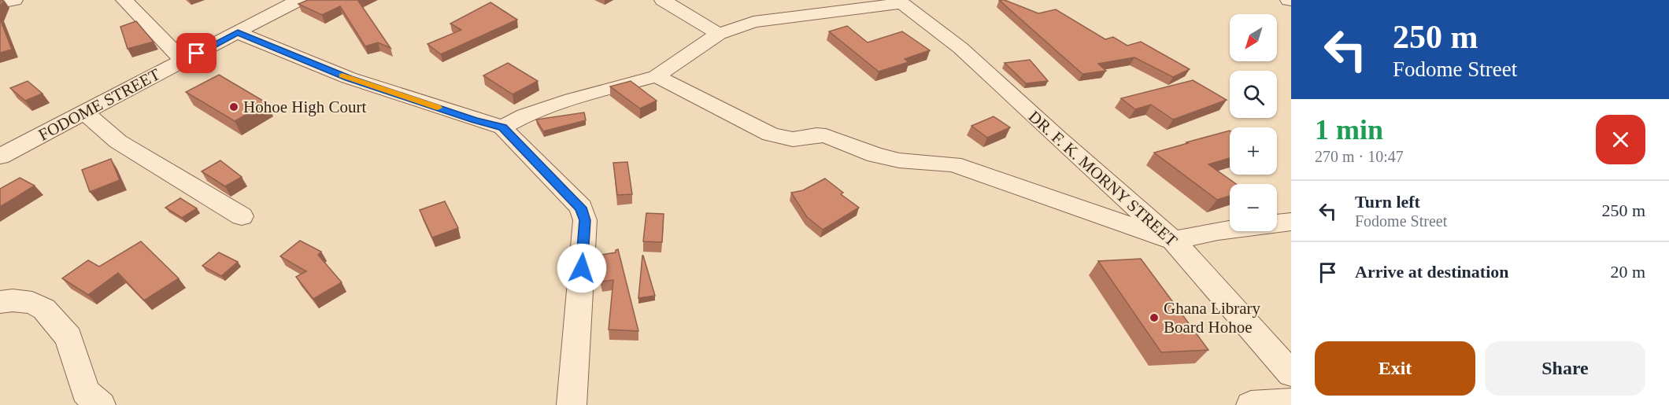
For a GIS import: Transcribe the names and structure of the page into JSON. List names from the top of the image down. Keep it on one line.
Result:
{"streets":{"street":["FODOME STREET","DR. F. K. MORNY STREET"]},"places":["Hohoe High Court","Ghana Library Board Hohoe"],"north":"bottom left","page":{"turn":["250 m","Fodome Street"],"map_buttons":["+","−"],"heading":["1 min","270 m · 10:47"],"list":[{"name":"Turn left","note":"Fodome Street","value":"250 m"},{"name":"Arrive at destination","value":"20 m"}],"buttons":["Exit","Share"]}}
